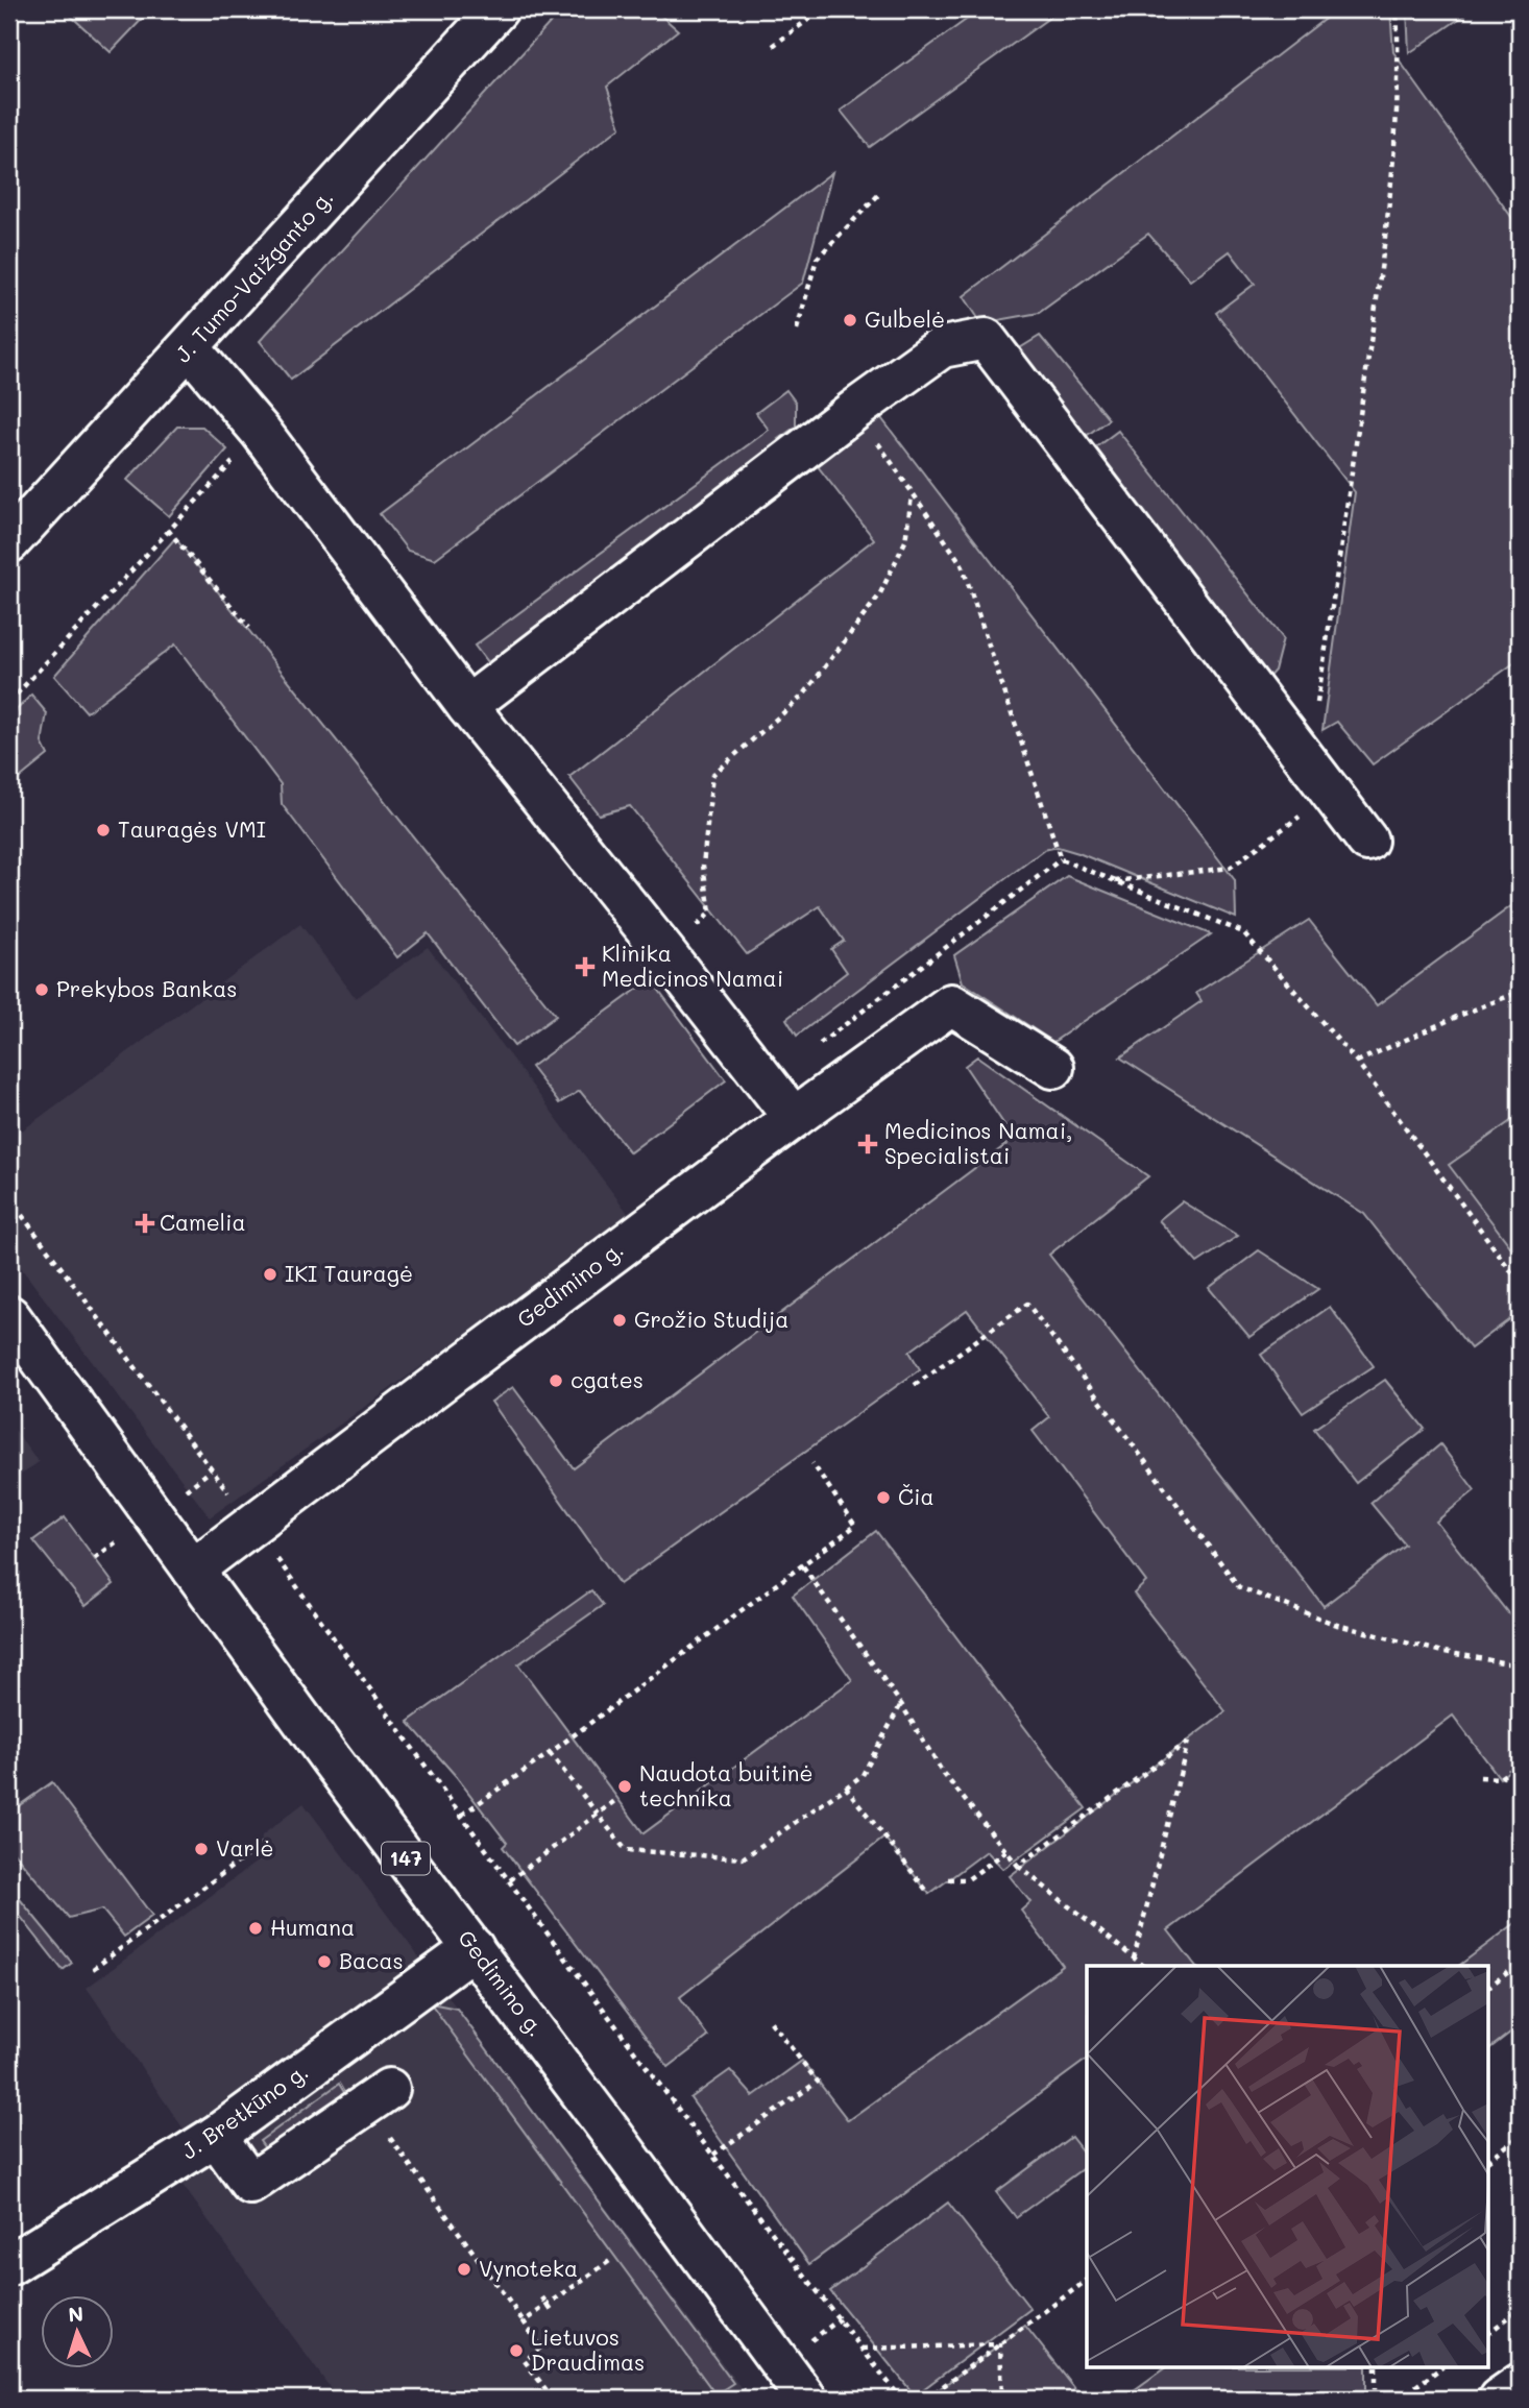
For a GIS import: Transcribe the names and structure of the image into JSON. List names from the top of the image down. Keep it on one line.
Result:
{"streets":{"street":["J. Tumo-Vaižganto g.","Gedimino g.","147","J. Bretkūno g."]},"crossings":[["Gedimino g.","J. Bretkūno g."]],"places":{"other":["Gulbelė","Tauragės VMI","Prekybos Bankas","IKI Tauragė","Grožio Studija","cgates","Čia","Naudota buitinė technika","Varlė","Humana","Bacas","Vynoteka","Lietuvos Draudimas"],"health":["Klinika Medicinos Namai","Medicinos Namai, Specialistai","Camelia"]},"north":"top"}
